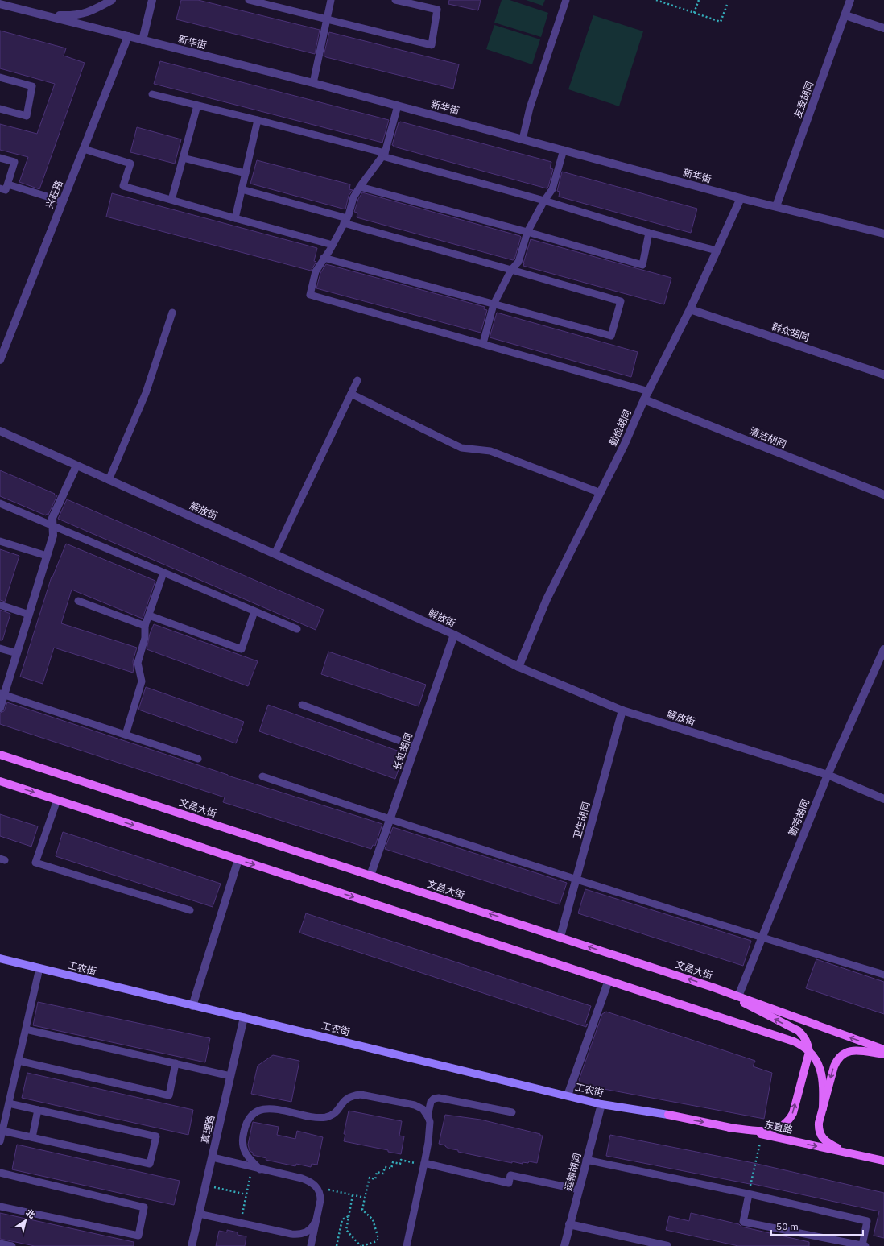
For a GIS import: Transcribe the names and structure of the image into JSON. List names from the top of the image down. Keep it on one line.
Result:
{"streets":{"main road":["文昌大街","工农街","东直路"],"street":["新华街","友爱胡同","兴旺路","群众胡同","勤俭胡同","清洁胡同","解放街","长虹胡同","勤劳胡同","卫生胡同","真理路","运输胡同"]},"crossings":[["新华街","友爱胡同"],["新华街","兴旺路"],["新华街","勤俭胡同"],["群众胡同","勤俭胡同"],["勤俭胡同","清洁胡同"],["勤俭胡同","解放街"],["解放街","长虹胡同"],["解放街","勤劳胡同"],["解放街","卫生胡同"],["长虹胡同","文昌大街"],["文昌大街","勤劳胡同"],["文昌大街","卫生胡同"],["工农街","东直路"],["工农街","真理路"],["工农街","运输胡同"]],"one_way":["东直路"],"scale_bar":"50 m","north":"top right"}
